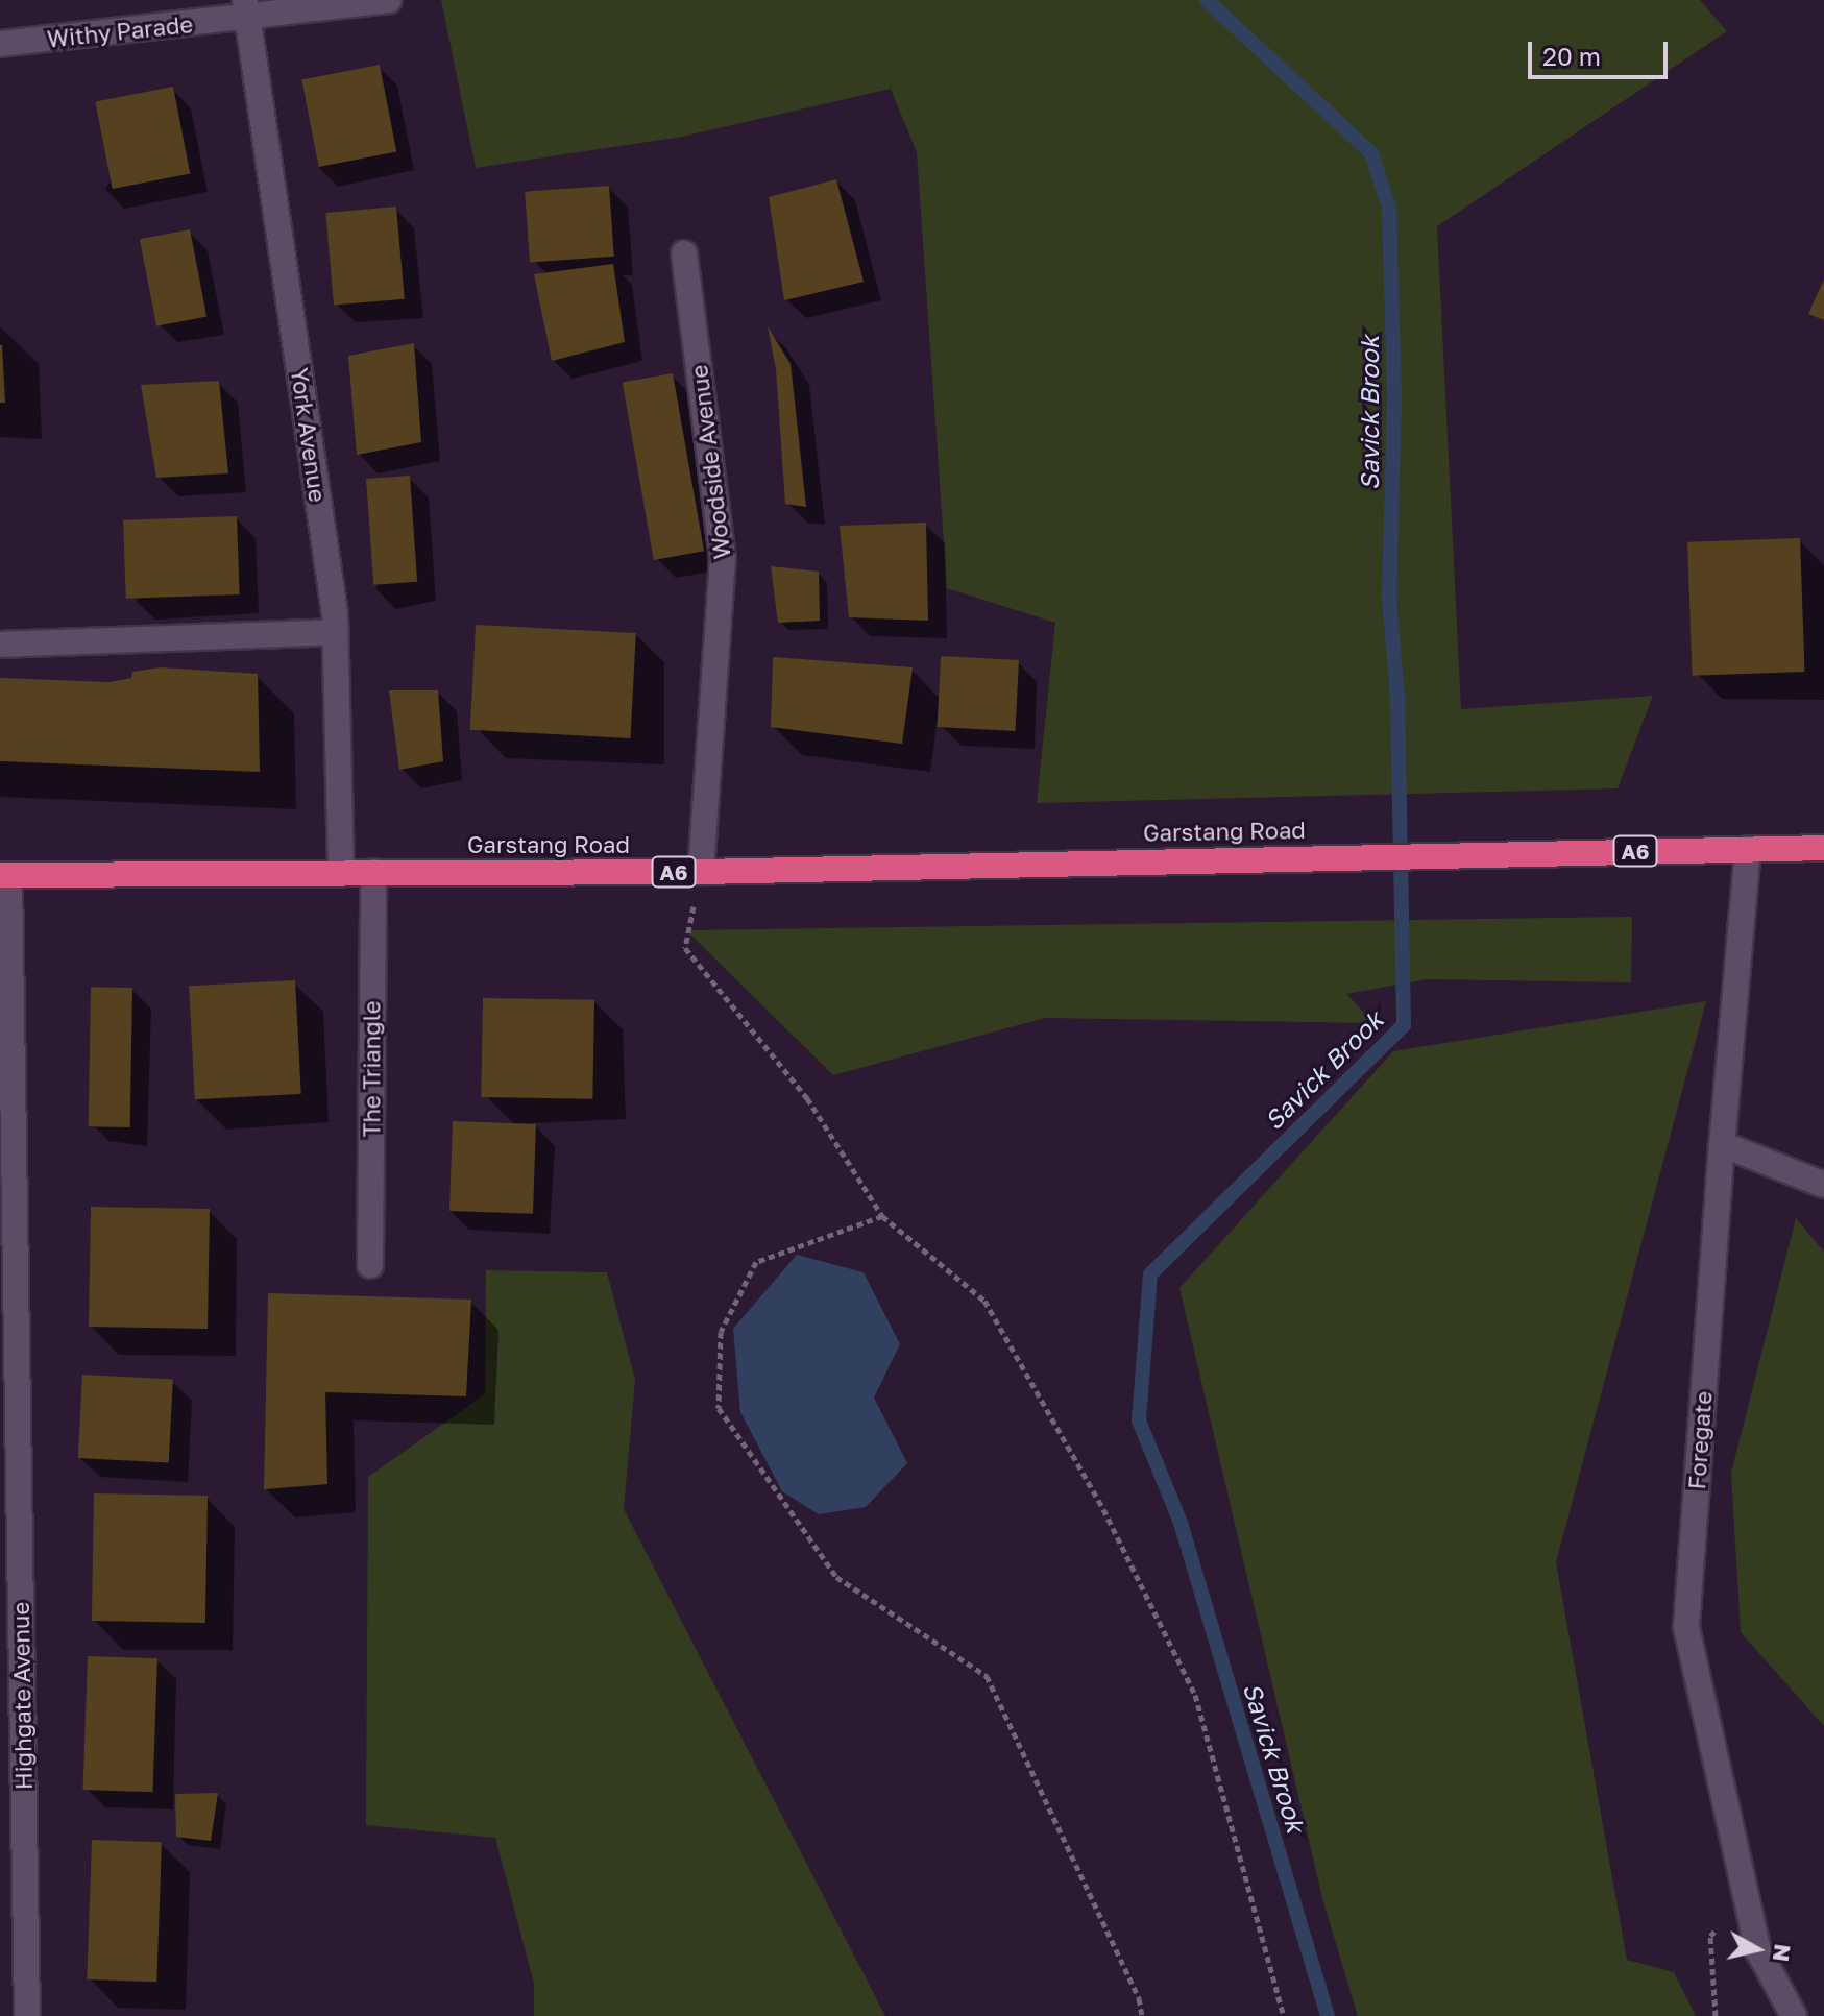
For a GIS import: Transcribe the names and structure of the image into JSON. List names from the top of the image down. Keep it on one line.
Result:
{"streets":{"highway":["Garstang Road","A6"],"street":["Withy Parade","York Avenue","Woodside Avenue","The Triangle","Foregate","Highgate Avenue"]},"crossings":[["Withy Parade","York Avenue"],["York Avenue","Garstang Road"],["Woodside Avenue","Garstang Road"],["Garstang Road","A6"],["Garstang Road","The Triangle"],["Garstang Road","Foregate"],["Garstang Road","Highgate Avenue"],["A6","Foregate"]],"water":["Savick Brook"],"scale_bar":"20 m","north":"right"}
